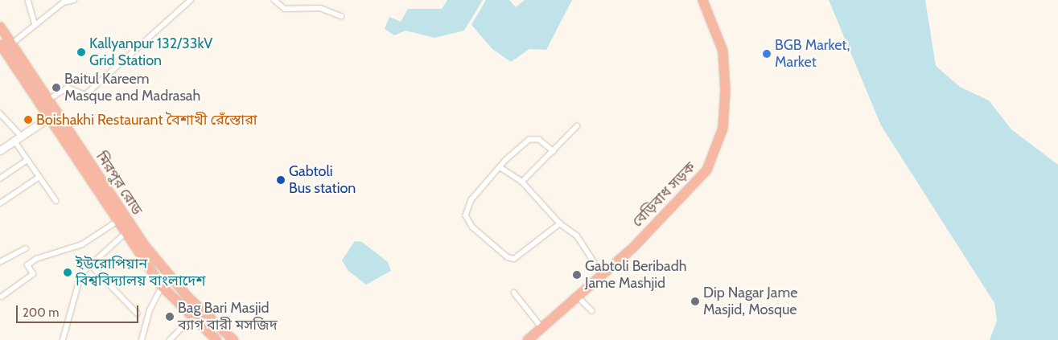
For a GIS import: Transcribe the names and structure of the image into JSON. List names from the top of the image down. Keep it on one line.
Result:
{"streets":{"highway":["মিরপুর রোড","বেড়িবাধ সড়ক"]},"places":["Kallyanpur 132/33kV Grid Station","BGB Market, Market","Baitul Kareem Masque and Madrasah","Boishakhi Restaurant বৈশাখী রেঁস্তোরা","Gabtoli Bus station","ইউরোপিয়ান বিশ্ববিদ্যালয় বাংলাদেশ","Gabtoli Beribadh Jame Mashjid","Dip Nagar Jame Masjid, Mosque","Bag Bari Masjid ব্যাগ বারী মসজিদ"],"scale_bar":"200 m"}
